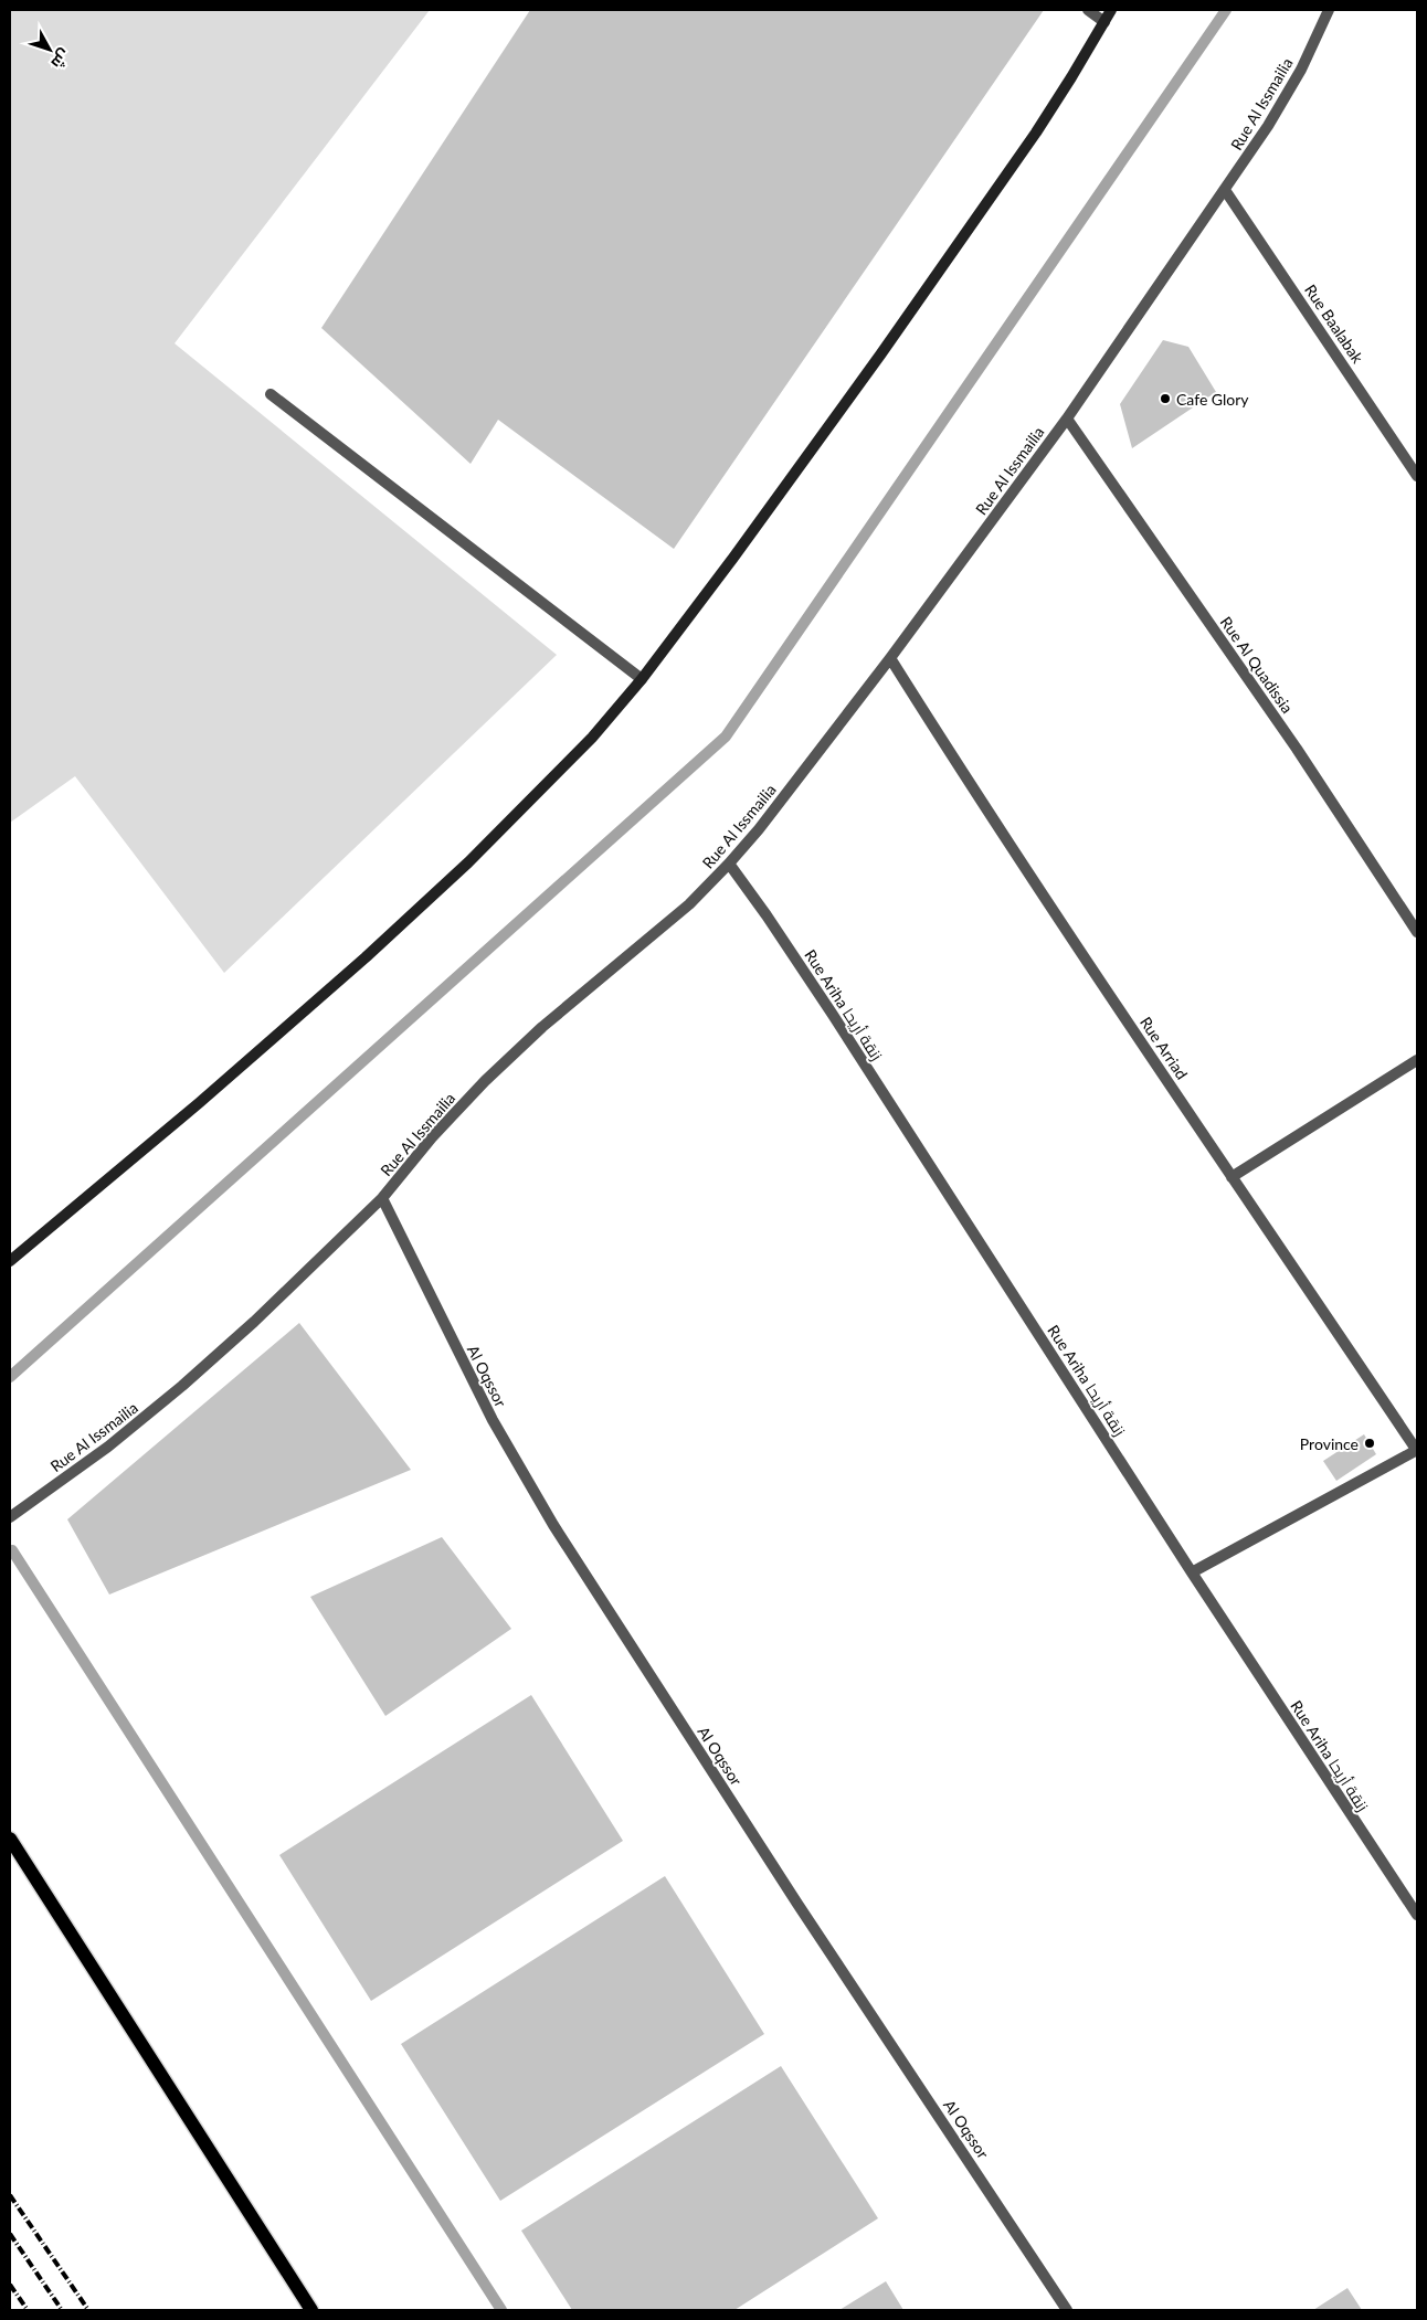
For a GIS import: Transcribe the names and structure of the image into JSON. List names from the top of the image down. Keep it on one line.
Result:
{"streets":{"street":["Rue Al Issmailia","Rue Baalabak","Rue Al Quadissia","Rue Ariha زنقة أريحا","Rue Arriad","Al Oqssor"]},"crossings":[["Rue Al Issmailia","Rue Baalabak"],["Rue Al Issmailia","Rue Al Quadissia"],["Rue Al Issmailia","Rue Ariha زنقة أريحا"],["Rue Al Issmailia","Rue Arriad"],["Rue Al Issmailia","Al Oqssor"]],"places":["Cafe Glory","Province"],"north":"bottom right"}
